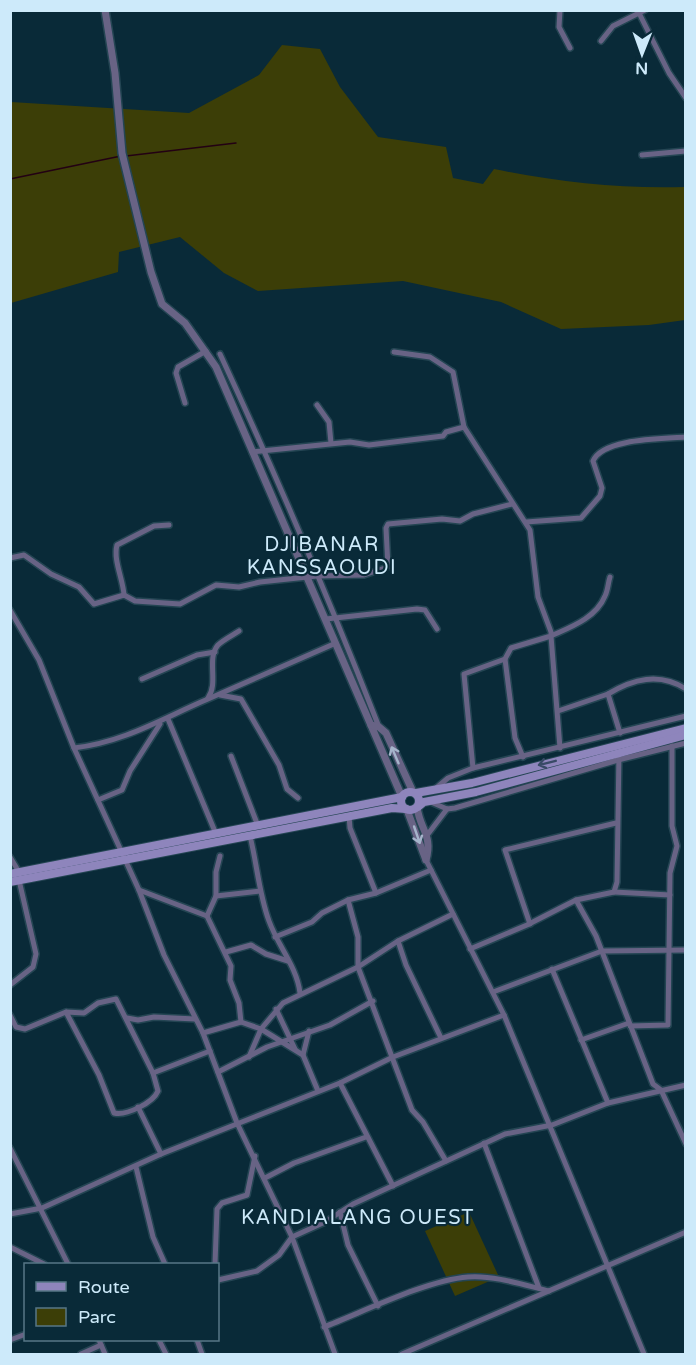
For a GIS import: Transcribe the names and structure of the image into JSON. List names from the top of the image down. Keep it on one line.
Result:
{"districts":["DJIBANAR KANSSAOUDI","KANDIALANG OUEST"],"legend":["Route","Parc"],"north":"bottom"}
